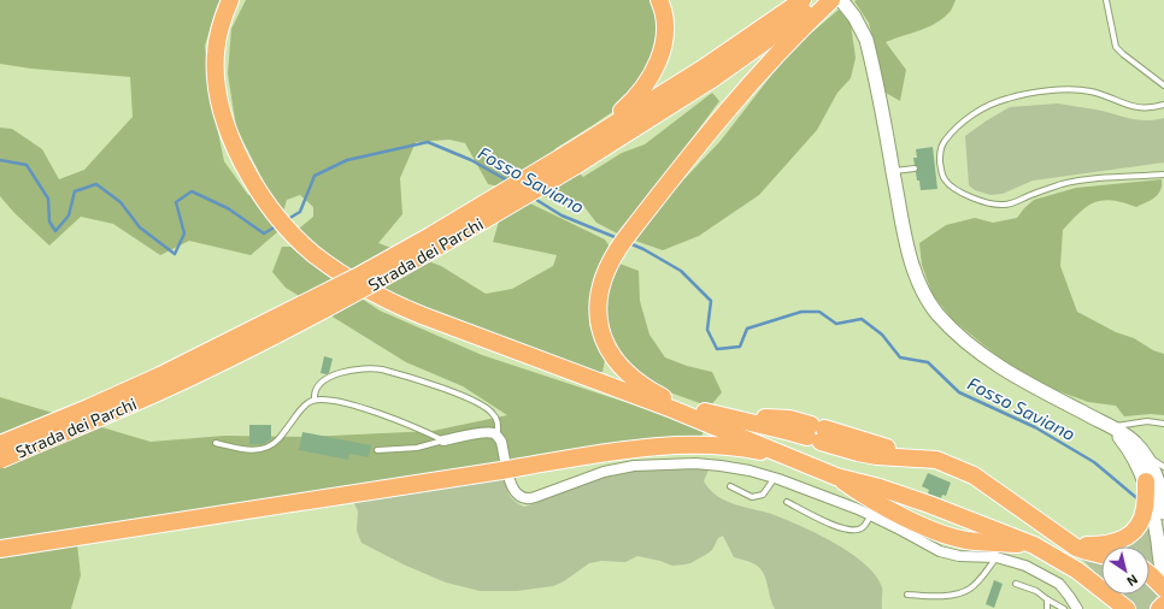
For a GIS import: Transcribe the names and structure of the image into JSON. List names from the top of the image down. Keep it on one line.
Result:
{"streets":{"highway":["Strada dei Parchi"]},"water":["Fosso Saviano"],"north":"bottom right"}
